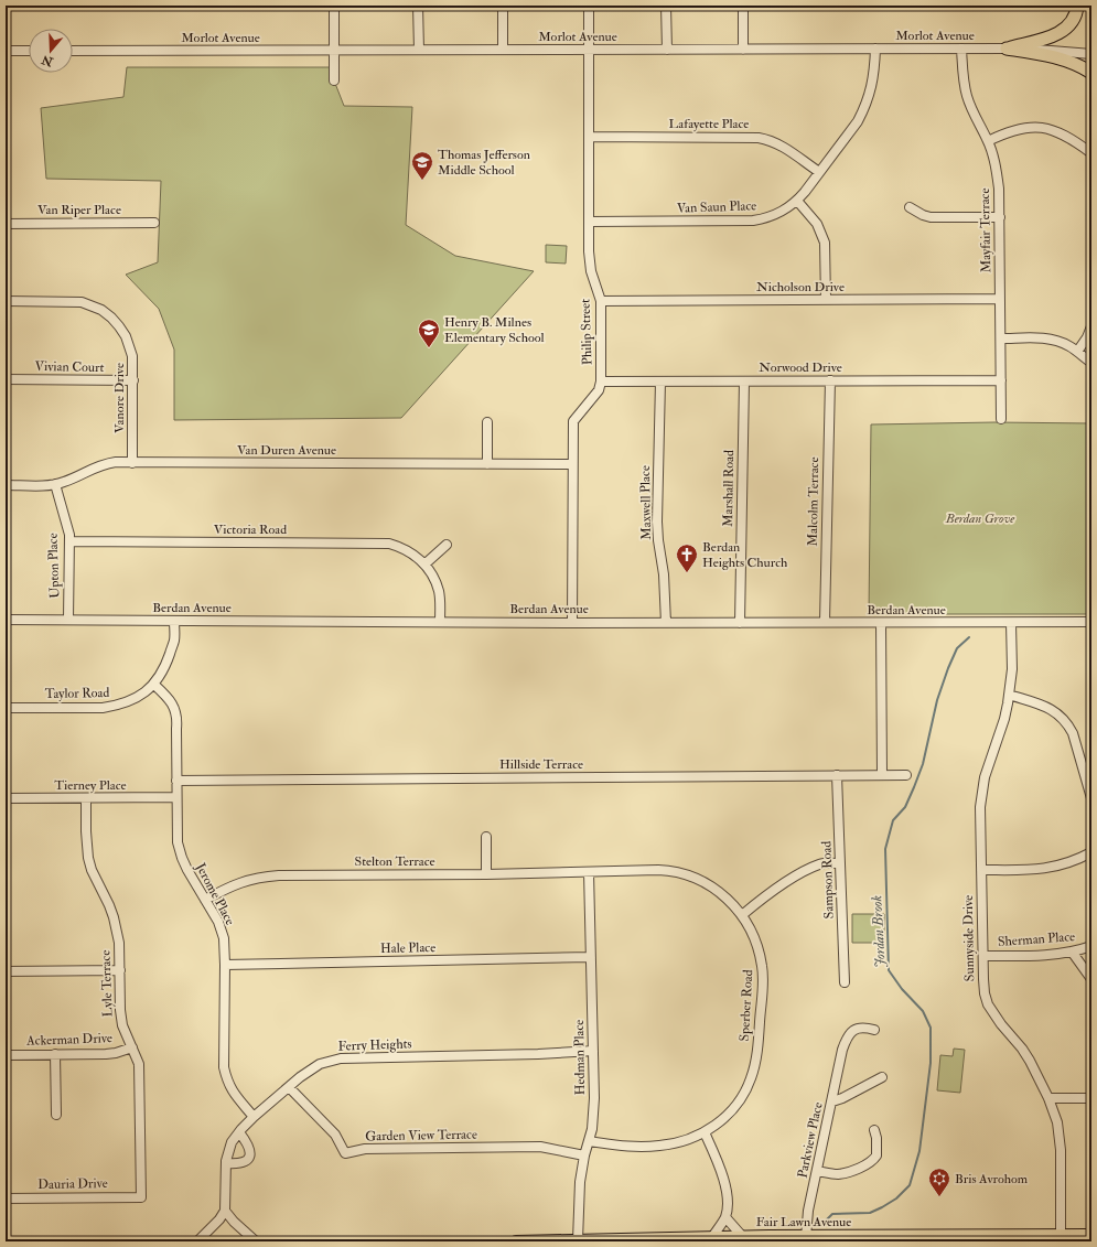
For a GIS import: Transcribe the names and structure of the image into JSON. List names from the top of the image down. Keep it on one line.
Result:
{"streets":{"main road":["Fair Lawn Avenue"],"street":["Morlot Avenue","Lafayette Place","Van Saun Place","Van Riper Place","Mayfair Terrace","Nicholson Drive","Philip Street","Vivian Court","Norwood Drive","Vanore Drive","Van Duren Avenue","Marshall Road","Malcolm Terrace","Maxwell Place","Victoria Road","Upton Place","Berdan Avenue","Taylor Road","Hillside Terrace","Tierney Place","Stelton Terrace","Sampson Road","Jerome Place","Sunnyside Drive","Sherman Place","Hale Place","Lyle Terrace","Sperber Road","Ackerman Drive","Ferry Heights","Hedman Place","Garden View Terrace","Parkview Place","Dauria Drive"]},"crossings":[["Morlot Avenue","Van Saun Place"],["Morlot Avenue","Mayfair Terrace"],["Morlot Avenue","Philip Street"],["Lafayette Place","Van Saun Place"],["Lafayette Place","Philip Street"],["Van Saun Place","Philip Street"],["Mayfair Terrace","Nicholson Drive"],["Mayfair Terrace","Norwood Drive"],["Nicholson Drive","Philip Street"],["Philip Street","Norwood Drive"],["Philip Street","Van Duren Avenue"],["Philip Street","Berdan Avenue"],["Vivian Court","Vanore Drive"],["Norwood Drive","Marshall Road"],["Norwood Drive","Malcolm Terrace"],["Norwood Drive","Maxwell Place"],["Vanore Drive","Van Duren Avenue"],["Van Duren Avenue","Upton Place"],["Marshall Road","Berdan Avenue"],["Malcolm Terrace","Berdan Avenue"],["Maxwell Place","Berdan Avenue"],["Victoria Road","Upton Place"],["Victoria Road","Berdan Avenue"],["Upton Place","Berdan Avenue"],["Berdan Avenue","Taylor Road"],["Berdan Avenue","Sunnyside Drive"],["Taylor Road","Jerome Place"],["Hillside Terrace","Sampson Road"],["Hillside Terrace","Jerome Place"],["Tierney Place","Jerome Place"],["Tierney Place","Lyle Terrace"],["Stelton Terrace","Jerome Place"],["Stelton Terrace","Sperber Road"],["Stelton Terrace","Hedman Place"],["Jerome Place","Hale Place"],["Jerome Place","Ferry Heights"],["Sunnyside Drive","Sherman Place"],["Sunnyside Drive","Fair Lawn Avenue"],["Hale Place","Hedman Place"],["Lyle Terrace","Ackerman Drive"],["Lyle Terrace","Dauria Drive"],["Sperber Road","Hedman Place"],["Ferry Heights","Hedman Place"],["Ferry Heights","Garden View Terrace"],["Hedman Place","Garden View Terrace"],["Hedman Place","Fair Lawn Avenue"],["Parkview Place","Fair Lawn Avenue"]],"water":["Jordan Brook"],"parks":["Berdan Grove"],"places":{"school or university":["Thomas Jefferson Middle School","Henry B. Milnes Elementary School"],"church":["Berdan Heights Church"],"synagogue":["Bris Avrohom"]},"north":"bottom"}
